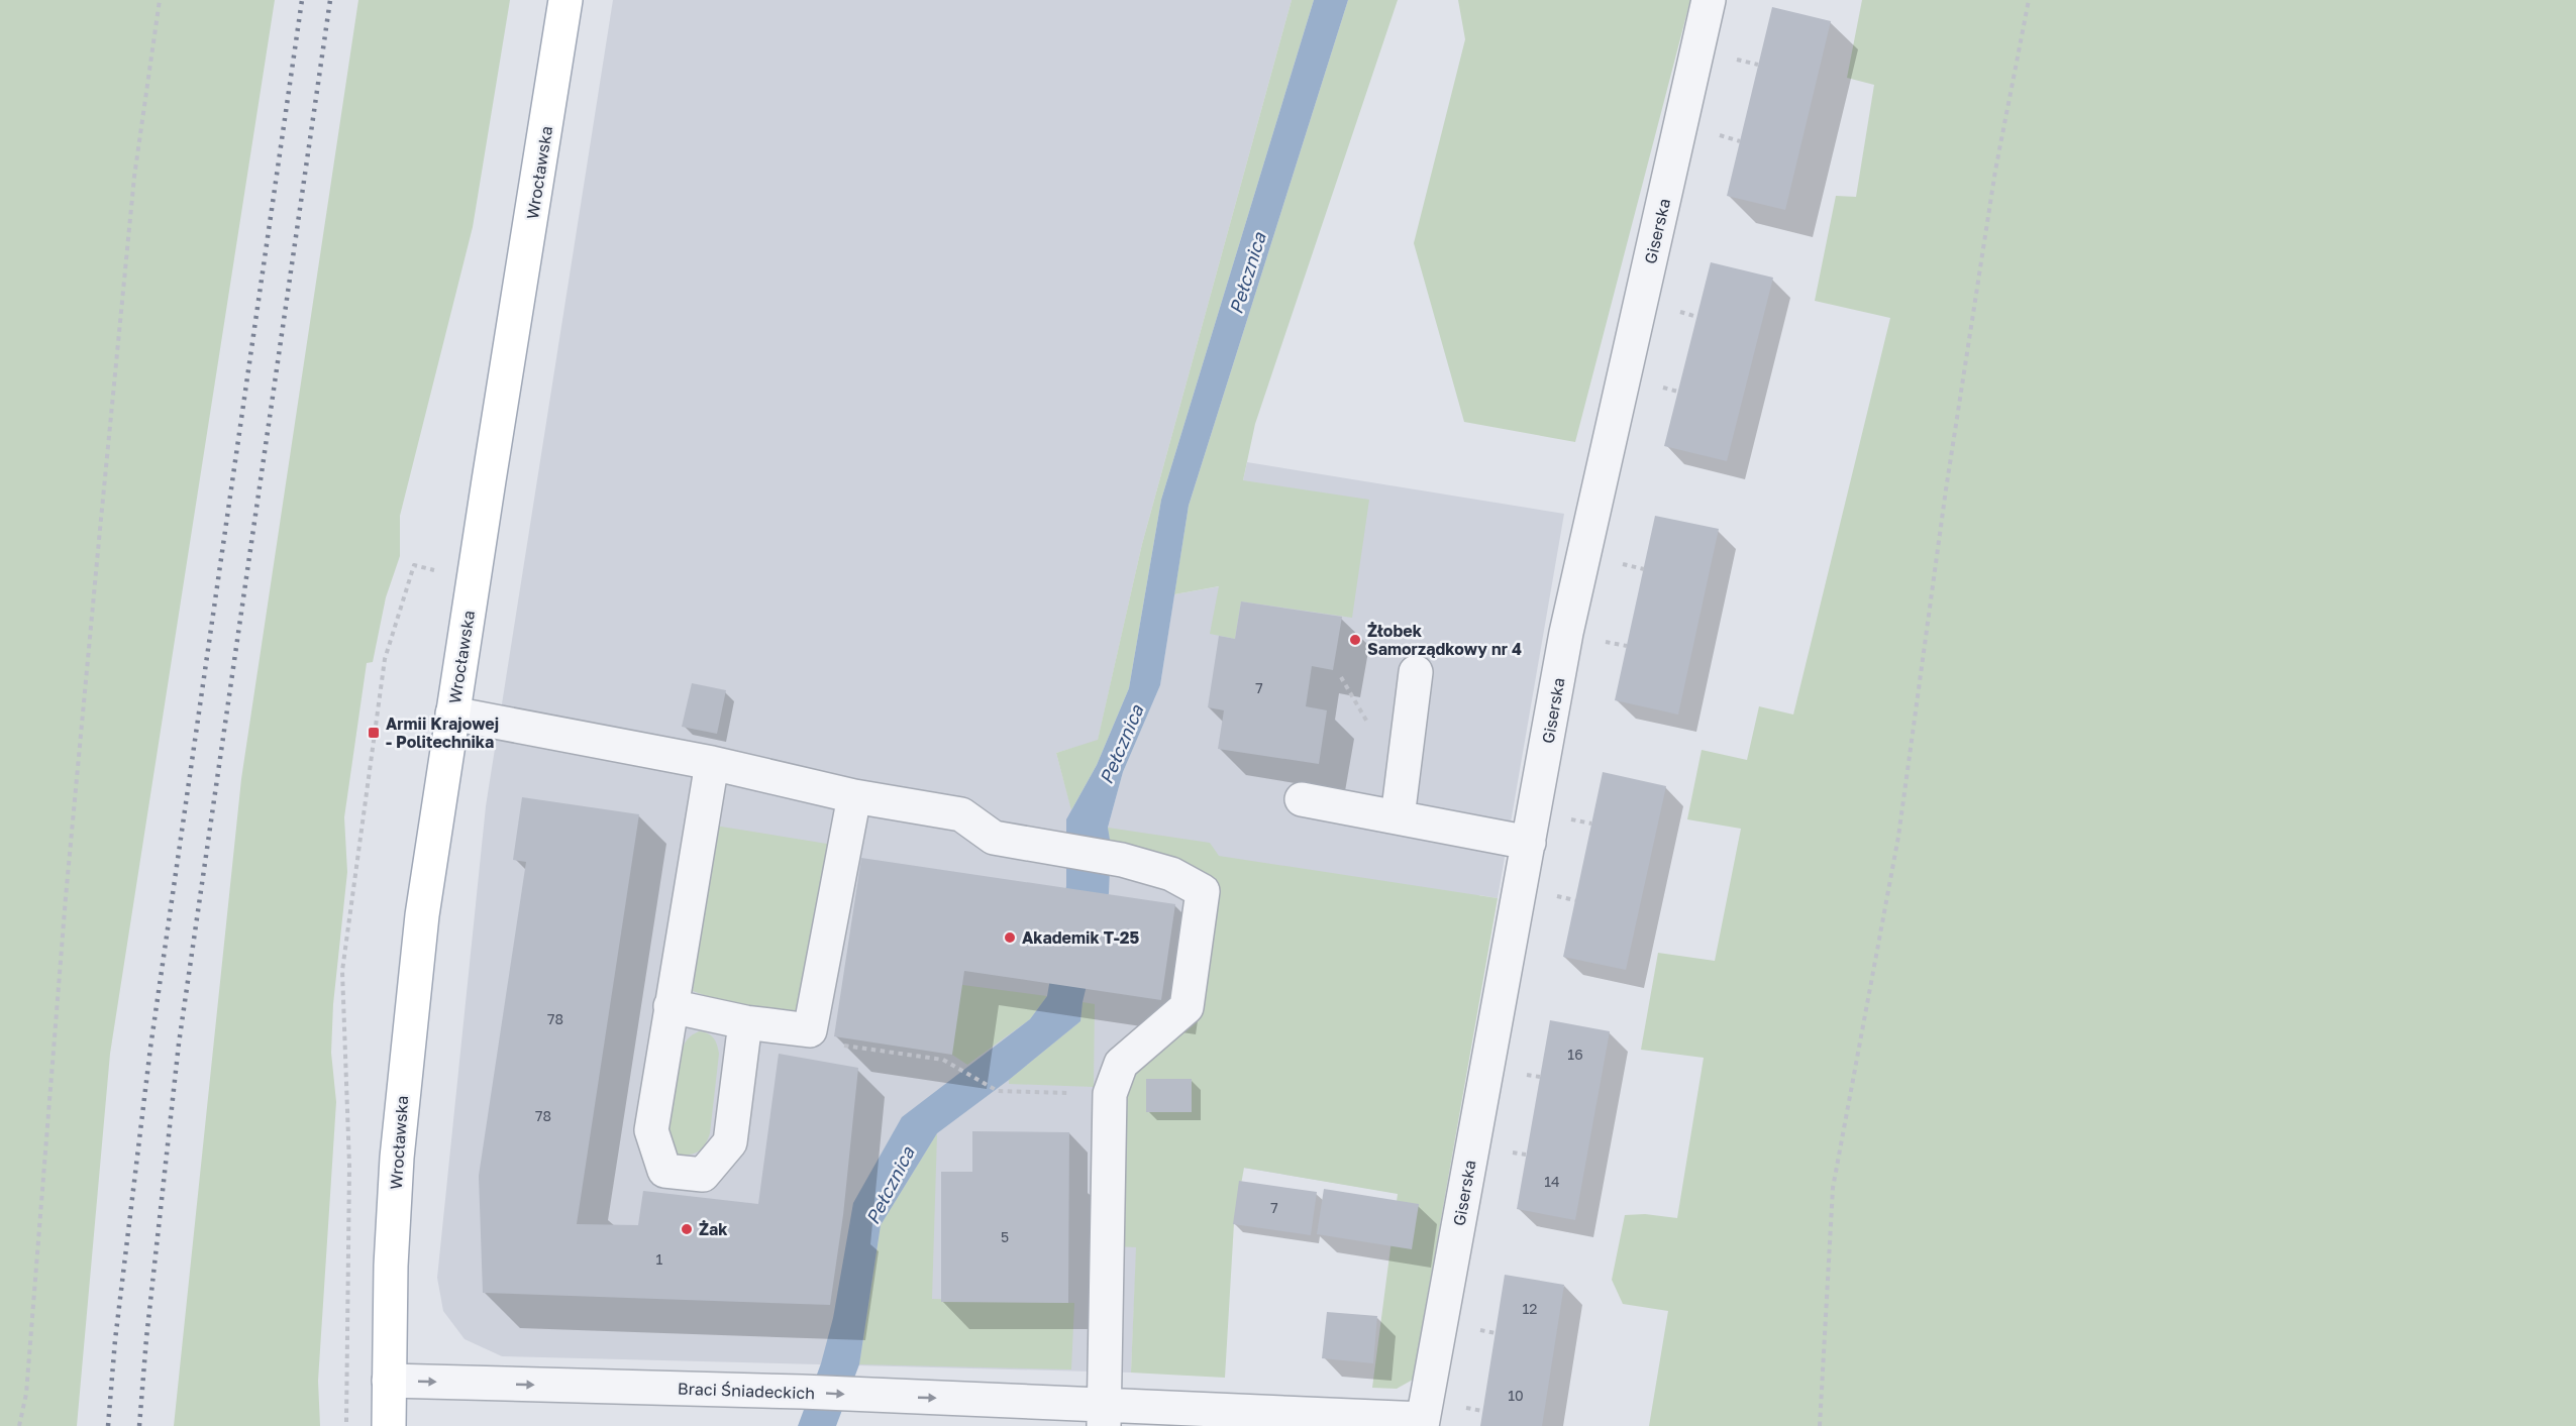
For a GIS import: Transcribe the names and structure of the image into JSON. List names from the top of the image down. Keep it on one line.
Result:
{"streets":{"main road":["Wrocławska"],"street":["Giserska","Braci Śniadeckich"]},"crossings":[["Wrocławska","Braci Śniadeckich"],["Giserska","Braci Śniadeckich"]],"one_way":["Braci Śniadeckich"],"water":["Pełcznica"],"places":{"other":["Żłobek Samorządkowy nr 4","Akademik T-25","Żak"],"transit":["Armii Krajowej - Politechnika"]},"house_numbers":["7","78","16","78","14","7","5","1","12","10"]}
